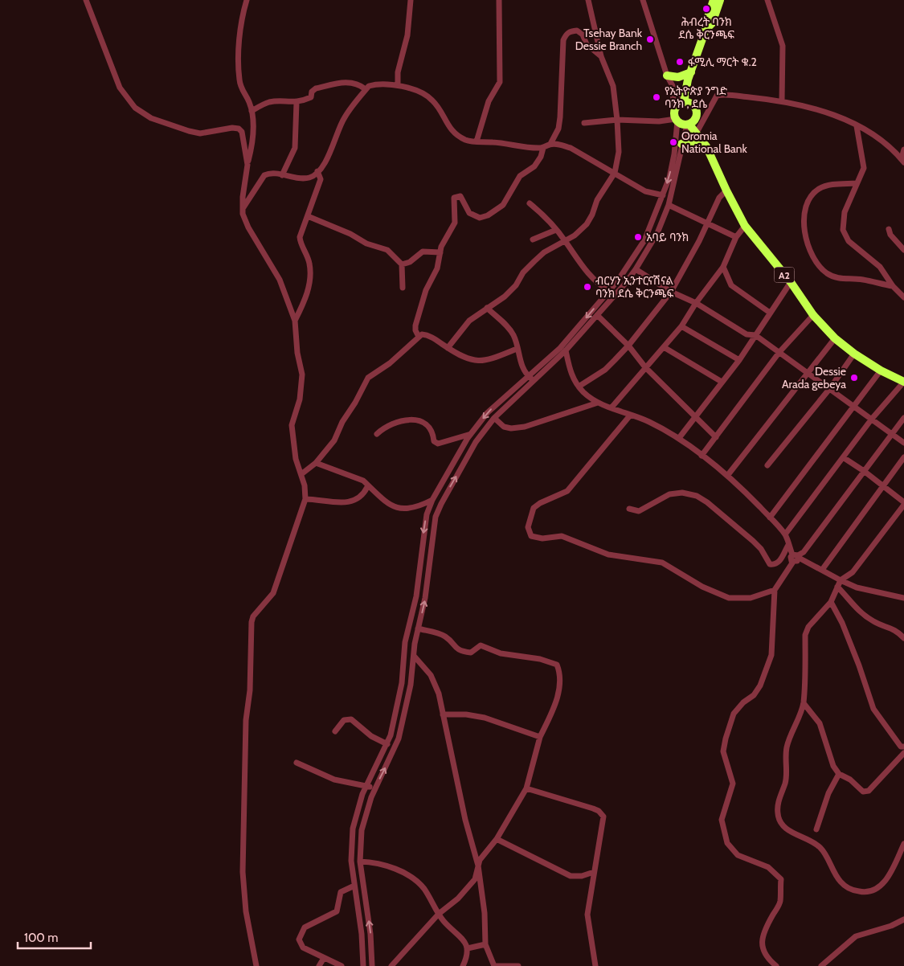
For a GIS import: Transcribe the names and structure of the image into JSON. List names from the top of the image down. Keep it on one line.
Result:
{"streets":{"highway":["A2"]},"places":["ሕብረት ባንክ ደሴ ቅርንጫፍ","Tsehay Bank Dessie Branch","ፋሚሊ ማርት ቁ.2","የኢትዮጵያ ንግድ ባንክ , ደሴ","Oromia National Bank","አባይ ባንክ","ብርሃን ኢንተርናሽናል ባንክ ደሴ ቅርንጫፍ","Dessie Arada gebeya"],"scale_bar":"100 m"}
